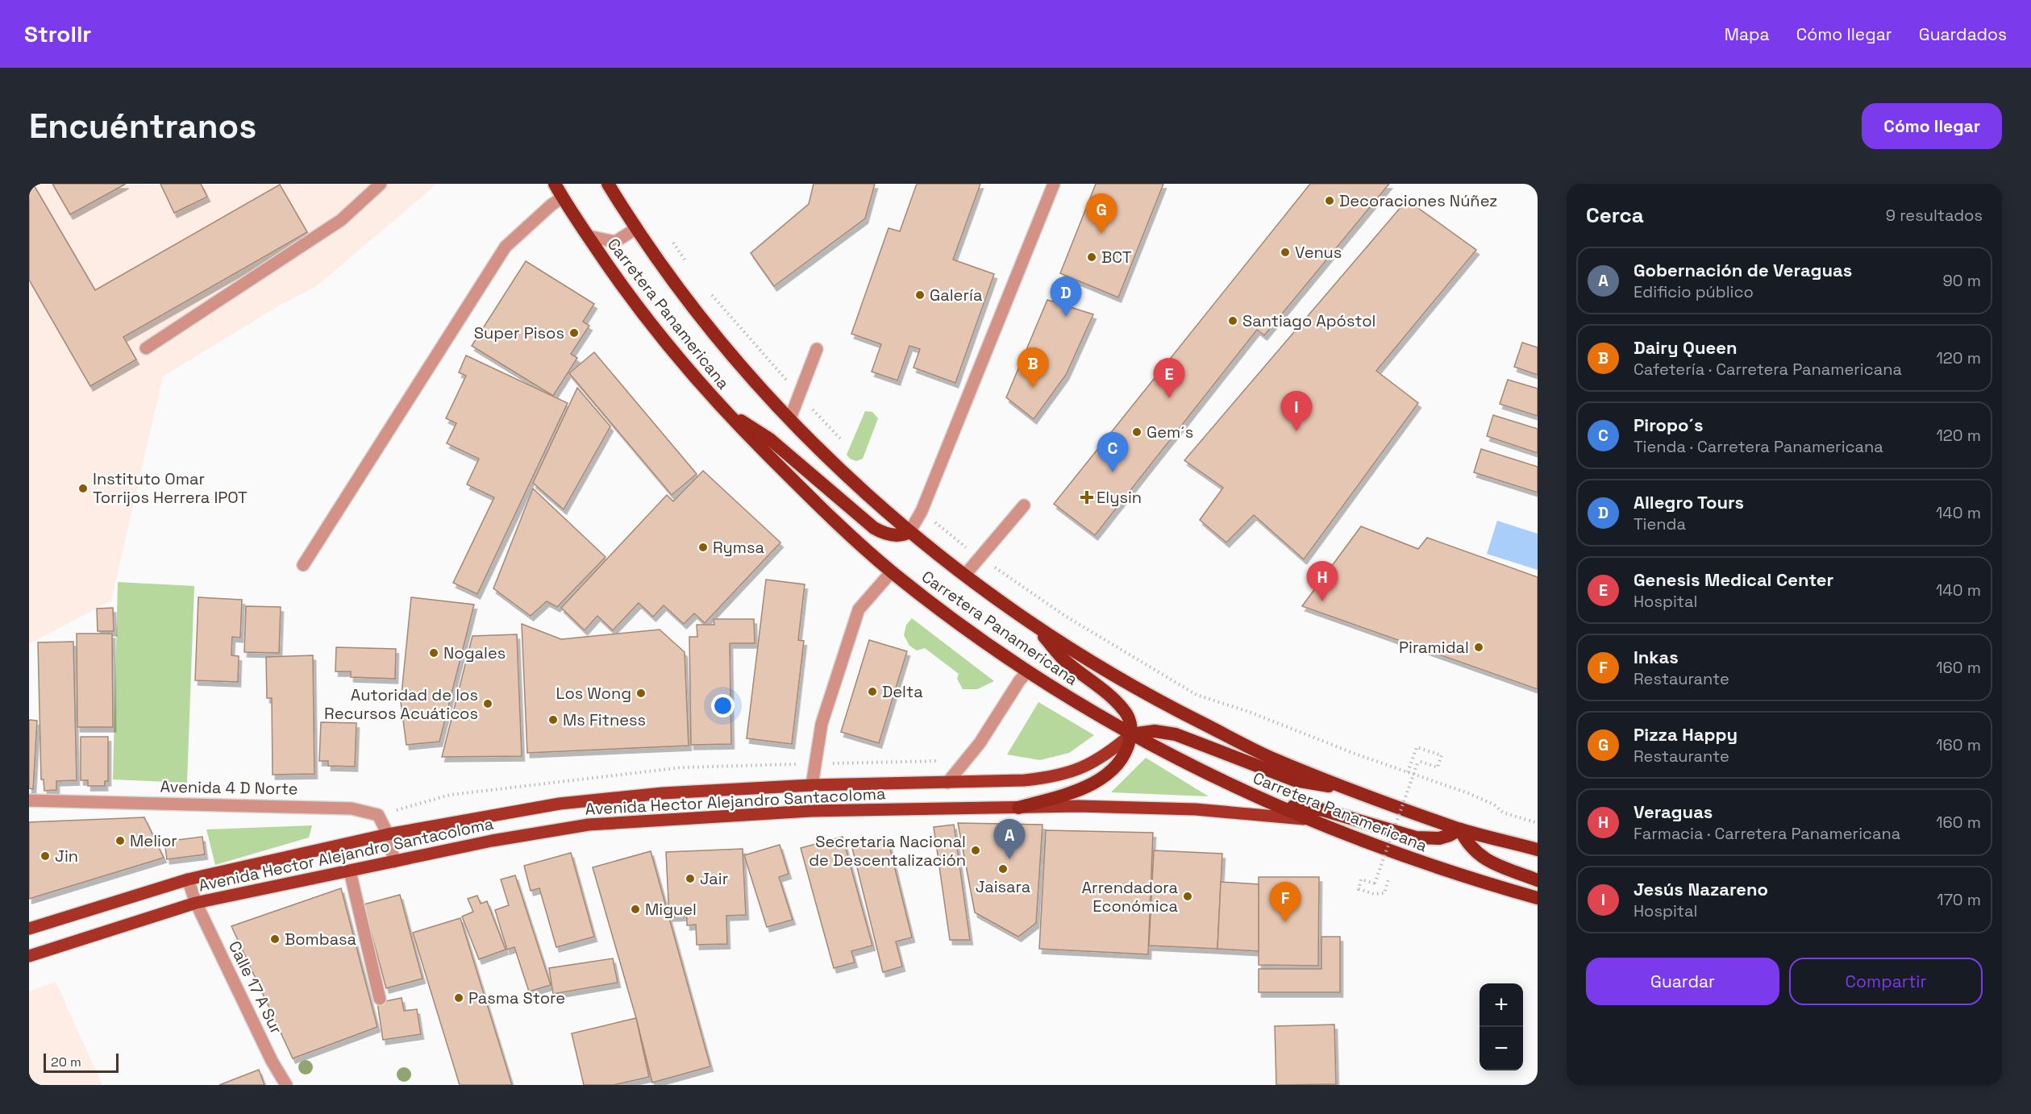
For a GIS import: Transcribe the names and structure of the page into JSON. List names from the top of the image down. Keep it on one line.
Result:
{"streets":{"highway":["Carretera Panamericana"],"main road":["Avenida Hector Alejandro Santacoloma"],"street":["Avenida 4 D Norte","Calle 17 A Sur"]},"crossings":[["Carretera Panamericana","Avenida Hector Alejandro Santacoloma"],["Avenida Hector Alejandro Santacoloma","Calle 17 A Sur"]],"places":{"other":["Decoraciones Núñez","Venus","BCT","Galería","Santiago Apóstol","Super Pisos","Gem´s","Instituto Omar Torrijos Herrera IPOT","Rymsa","Piramidal","Nogales","Delta","Los Wong","Autoridad de los Recursos Acuáticos","Ms Fitness","Melior","Secretaria Nacional de Descentalización","Jin","Jaisara","Jair","Arrendadora Económica","Miguel","Bombasa","Pasma Store"],"health":["Elysin"]},"scale_bar":"20 m","page":{"header":"Strollr","nav":["Mapa","Cómo llegar","Guardados"],"buttons":["Cómo llegar",["Guardar","Compartir"]],"title":"Encuéntranos","heading":["Cerca","9 resultados"],"pins":["G","D","B","E","I","C","H","A","F"],"list":[{"mark":"A","name":"Gobernación de Veraguas","note":"Edificio público","value":"90 m"},{"mark":"B","name":"Dairy Queen","note":"Cafetería · Carretera Panamericana","value":"120 m"},{"mark":"C","name":"Piropo´s","note":"Tienda · Carretera Panamericana","value":"120 m"},{"mark":"D","name":"Allegro Tours","note":"Tienda","value":"140 m"},{"mark":"E","name":"Genesis Medical Center","note":"Hospital","value":"140 m"},{"mark":"F","name":"Inkas","note":"Restaurante","value":"160 m"},{"mark":"G","name":"Pizza Happy","note":"Restaurante","value":"160 m"},{"mark":"H","name":"Veraguas","note":"Farmacia · Carretera Panamericana","value":"160 m"},{"mark":"I","name":"Jesús Nazareno","note":"Hospital","value":"170 m"}],"map_buttons":["+","−"],"scale":"20 m"}}
